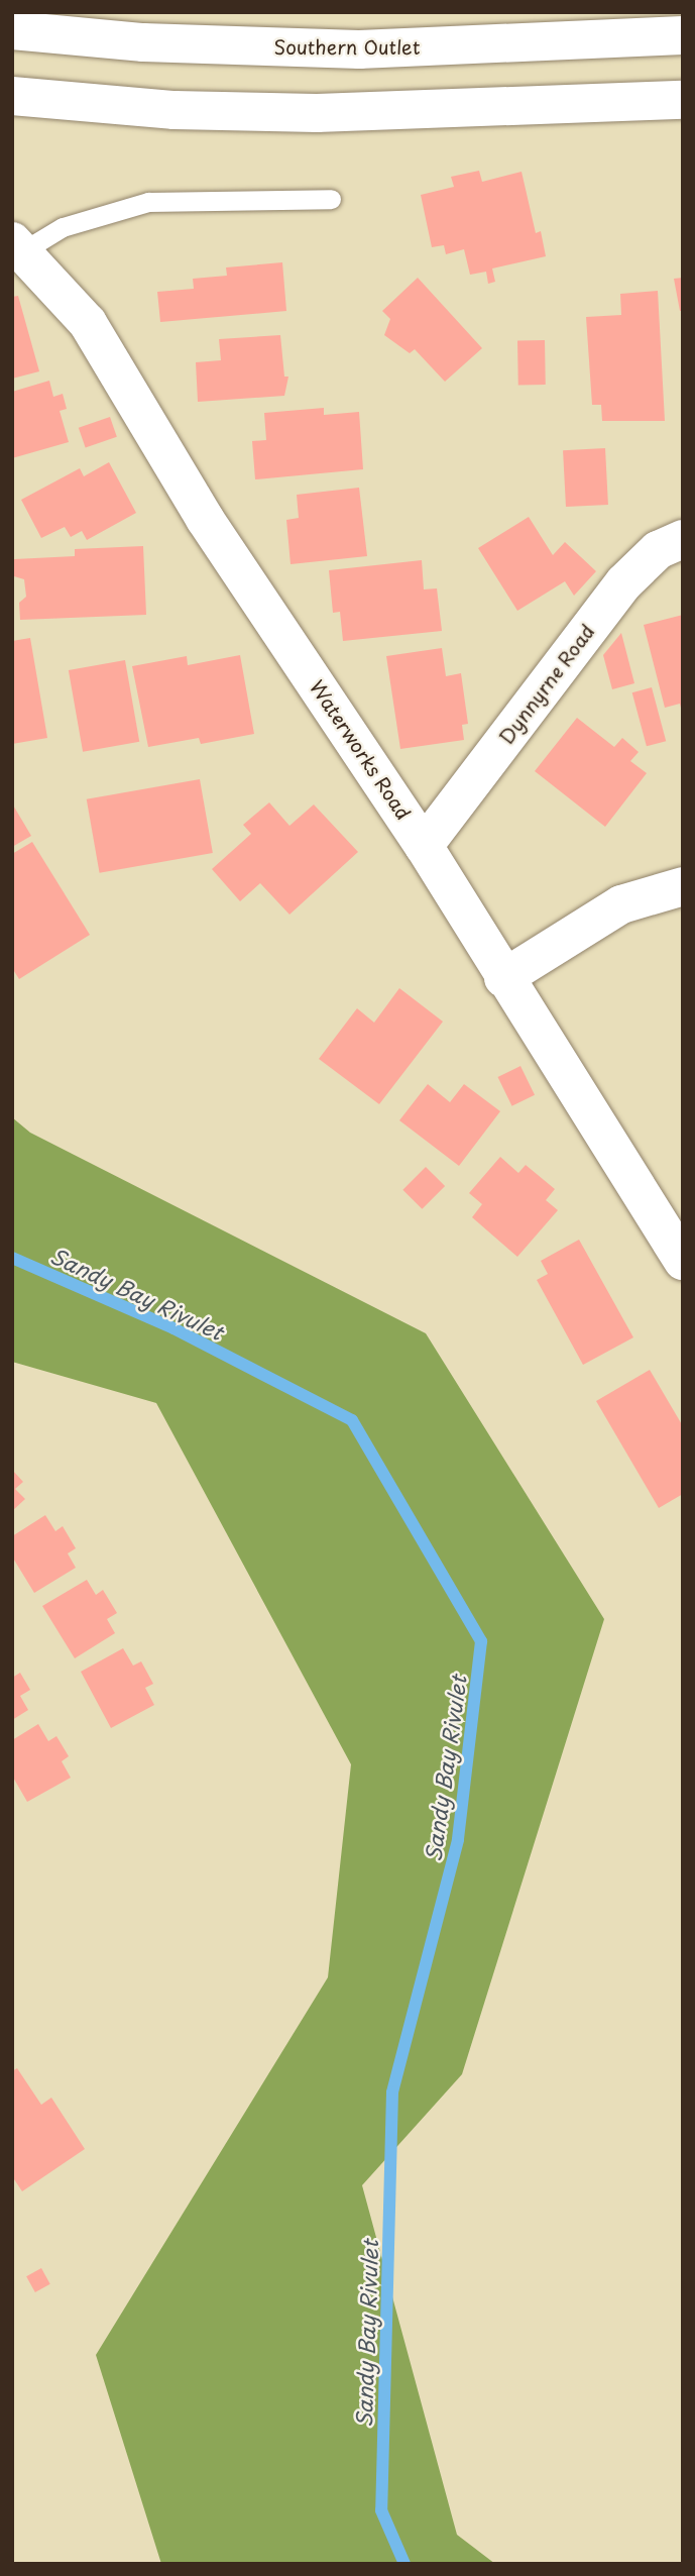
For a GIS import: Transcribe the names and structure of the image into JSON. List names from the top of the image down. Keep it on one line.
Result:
{"streets":{"main road":["Southern Outlet","Dynnyrne Road","Waterworks Road"]},"crossings":[["Dynnyrne Road","Waterworks Road"]],"water":["Sandy Bay Rivulet"]}
